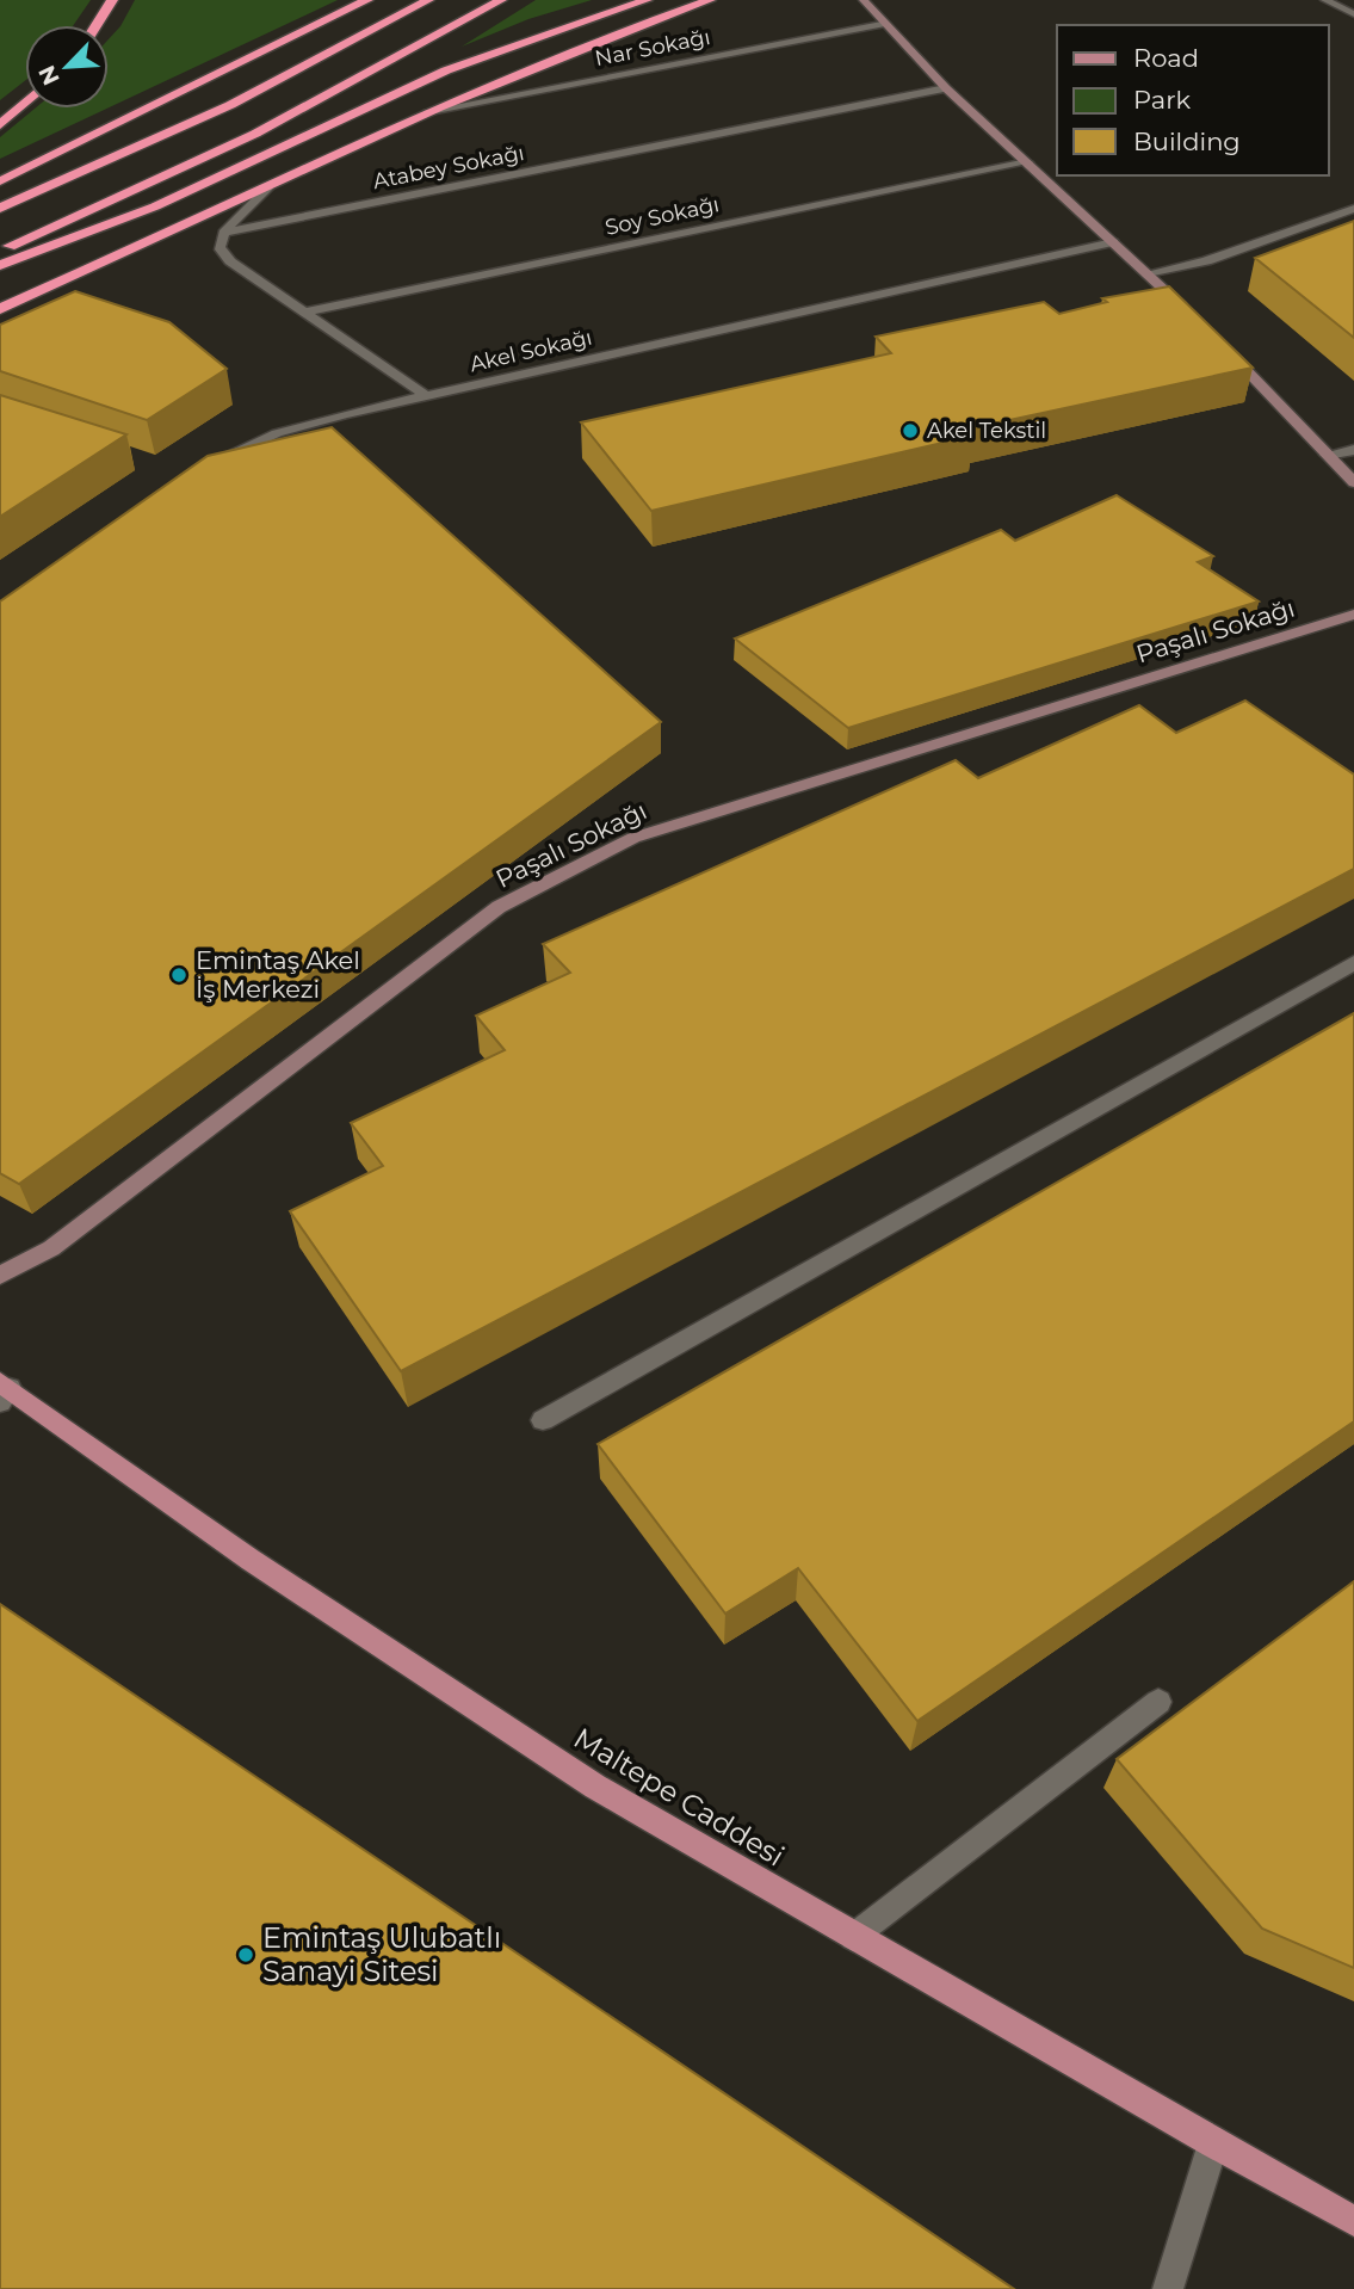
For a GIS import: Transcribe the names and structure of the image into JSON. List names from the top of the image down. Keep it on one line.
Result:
{"streets":{"main road":["Paşalı Sokağı","Maltepe Caddesi"],"street":["Nar Sokağı","Atabey Sokağı","Soy Sokağı","Akel Sokağı"]},"places":["Akel Tekstil","Emintaş Akel İş Merkezi","Emintaş Ulubatlı Sanayi Sitesi"],"legend":["Road","Park","Building"],"north":"bottom left"}
